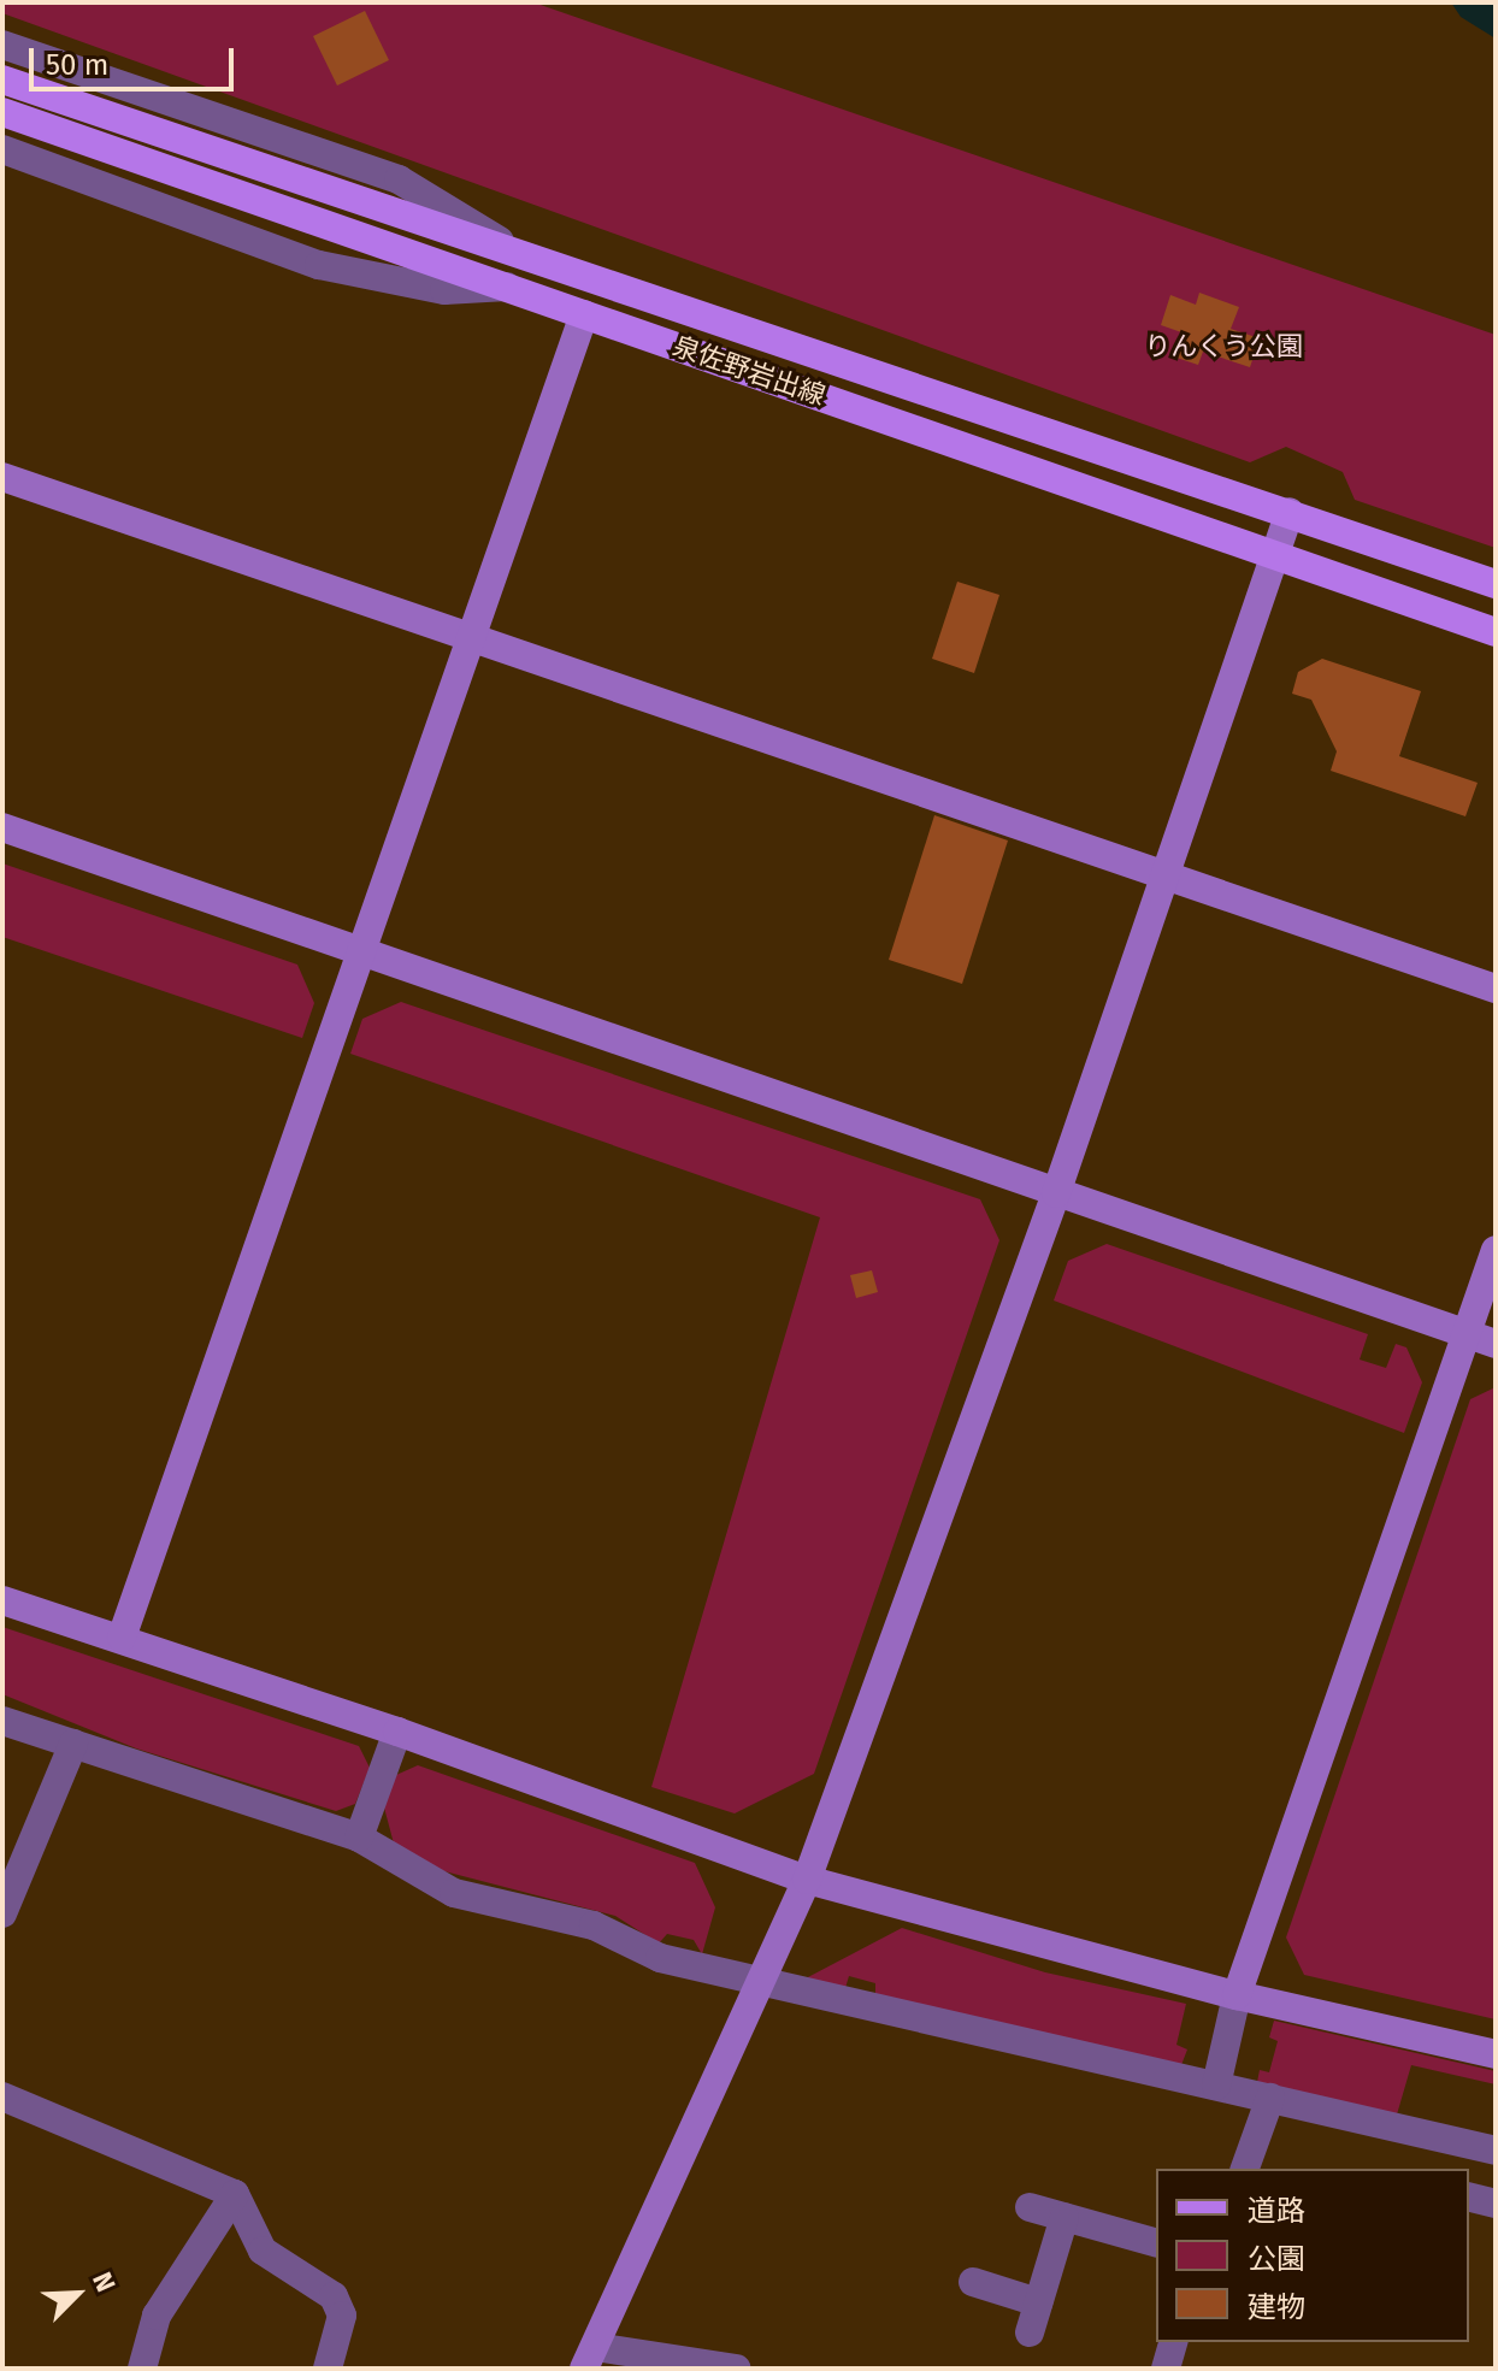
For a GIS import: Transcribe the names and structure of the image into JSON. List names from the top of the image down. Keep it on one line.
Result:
{"streets":{"main road":["泉佐野岩出線"]},"parks":["りんくう公園"],"legend":["道路","公園","建物"],"scale_bar":"50 m","north":"top right"}
